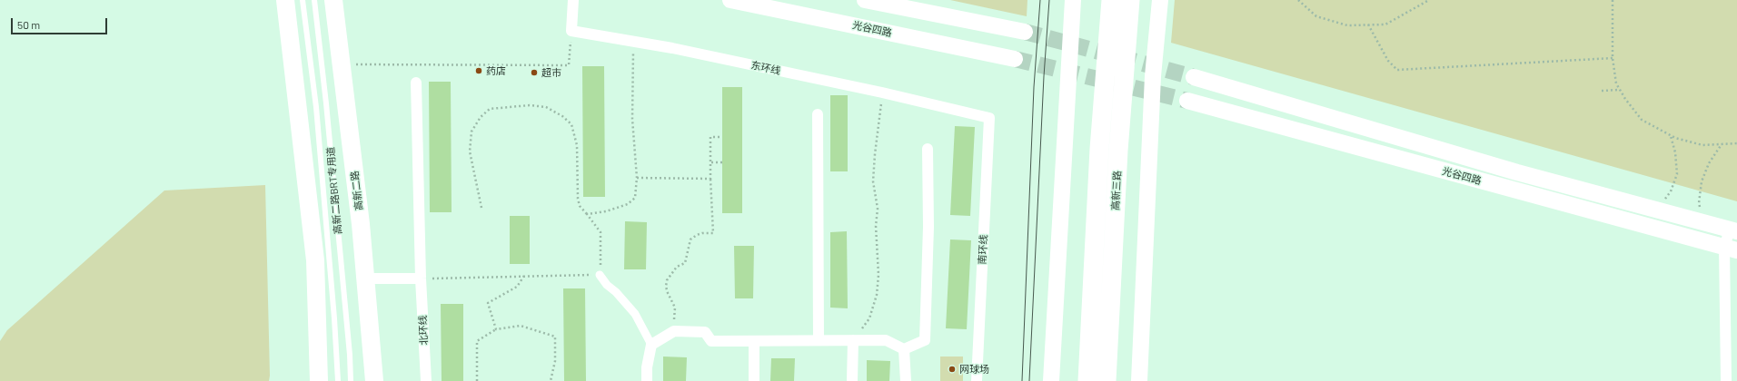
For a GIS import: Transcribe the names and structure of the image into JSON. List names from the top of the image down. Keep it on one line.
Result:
{"streets":{"highway":["高新三路"],"main road":["光谷四路","高新二路"],"street":["东环线","南环线","北环线"],"lane":["高新二路BRT专用道"]},"crossings":[["东环线","南环线"]],"places":["药店","超市","网球场"],"scale_bar":"50 m"}
